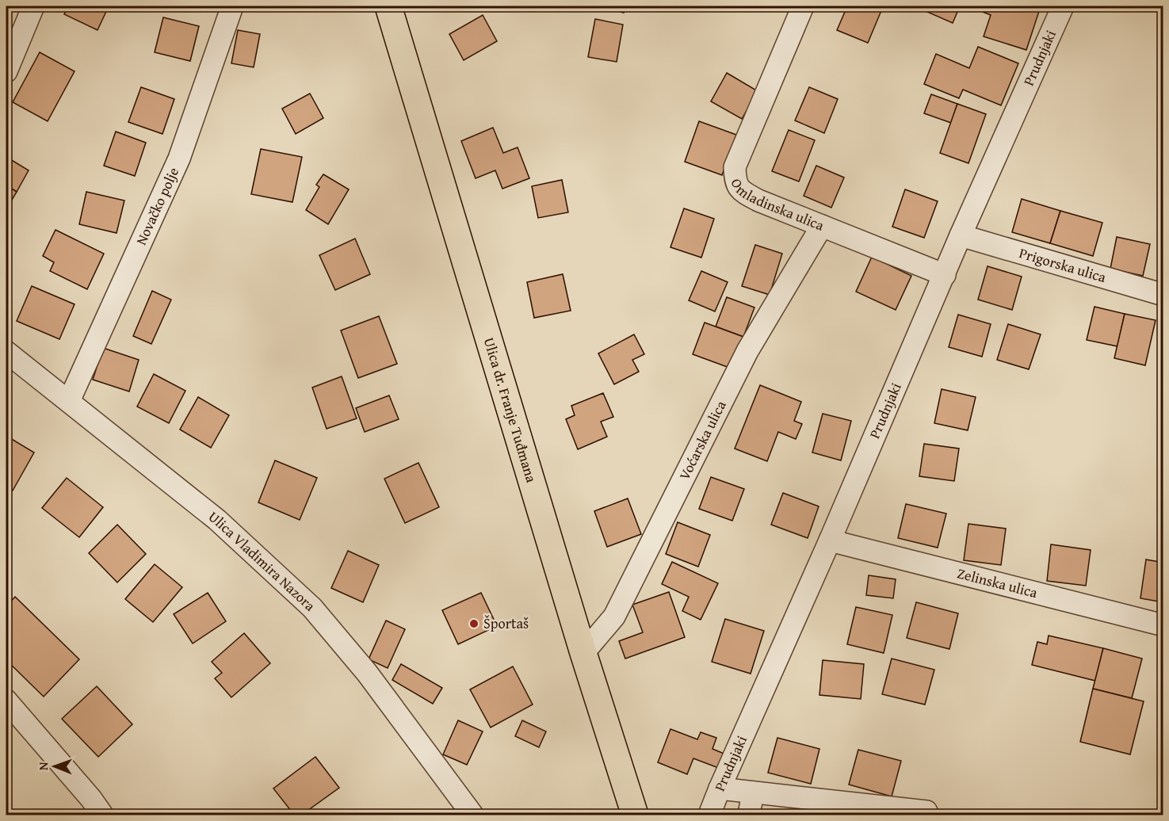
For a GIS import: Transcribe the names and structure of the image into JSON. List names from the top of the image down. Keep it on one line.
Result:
{"streets":{"main road":["Ulica dr. Franje Tuđmana"],"street":["Prudnjaki","Omladinska ulica","Novačko polje","Prigorska ulica","Voćarska ulica","Ulica Vladimira Nazora","Zelinska ulica"]},"crossings":[["Prudnjaki","Omladinska ulica"],["Prudnjaki","Prigorska ulica"],["Prudnjaki","Zelinska ulica"],["Omladinska ulica","Voćarska ulica"],["Novačko polje","Ulica Vladimira Nazora"],["Ulica dr. Franje Tuđmana","Voćarska ulica"]],"places":["Športaš"],"north":"left"}
